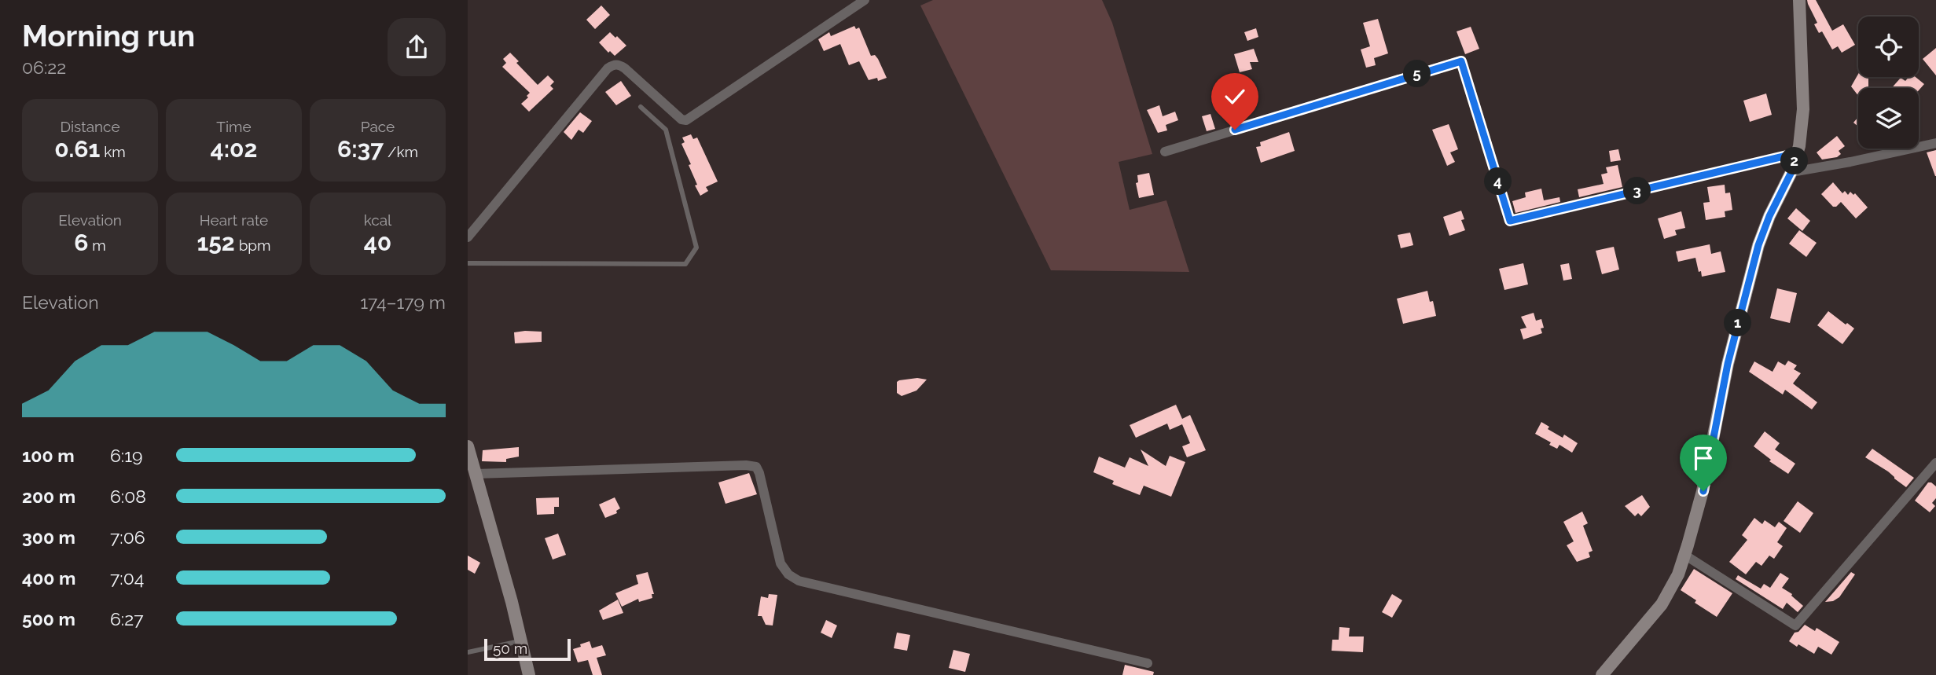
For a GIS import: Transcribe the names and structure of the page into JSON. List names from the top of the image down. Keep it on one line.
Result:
{"scale_bar":"50 m","page":{"heading":["Morning run","06:22"],"pins":["5","2","4","3","1"],"stats":[["Distance","0.61 km"],["Time","4:02"],["Pace","6:37 /km"],["Elevation","6 m"],["Heart rate","152 bpm"],["kcal","40"]],"chart":["Elevation","174–179 m"],"list":[{"name":"100 m","note":"6:19"},{"name":"200 m","note":"6:08"},{"name":"300 m","note":"7:06"},{"name":"400 m","note":"7:04"},{"name":"500 m","note":"6:27"}],"scale":"50 m"}}
